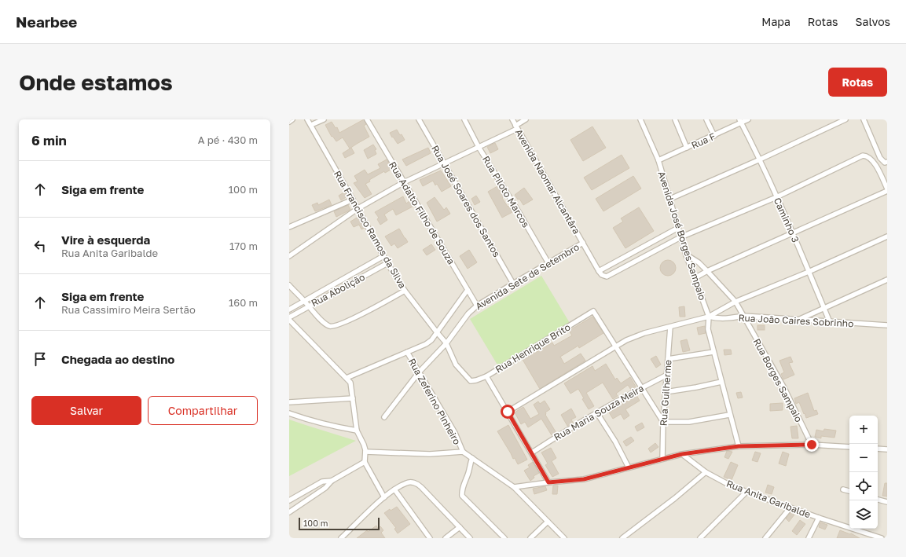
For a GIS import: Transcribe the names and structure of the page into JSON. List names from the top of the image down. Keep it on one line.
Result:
{"streets":{"street":["Rua F","Avenida Naomar Alcantâra","Rua Piloto Marcos","Rua José Soares dos Santos","Rua Adalto Filho de Souza","Caminho 3","Rua Francisco Ramos da Silva","Avenida José Borges Sampaio","Avenida Sete de Setembro","Rua Abolição","Rua João Caires Sobrinho","Rua Henrique Brito","Rua Borges Sampaio","Rua Guilherme","Rua Zeferino Pinheiro","Rua Maria Souza Meira","Rua Anita Garibalde"]},"crossings":[["Rua F","Caminho 3"],["Rua F","Avenida José Borges Sampaio"],["Avenida Naomar Alcantâra","Avenida Sete de Setembro"],["Rua Piloto Marcos","Avenida Sete de Setembro"],["Rua José Soares dos Santos","Avenida Sete de Setembro"],["Rua Adalto Filho de Souza","Avenida Sete de Setembro"],["Caminho 3","Rua João Caires Sobrinho"],["Rua Francisco Ramos da Silva","Avenida Sete de Setembro"],["Rua Francisco Ramos da Silva","Rua Abolição"],["Rua Francisco Ramos da Silva","Rua Henrique Brito"],["Avenida José Borges Sampaio","Avenida Sete de Setembro"],["Avenida José Borges Sampaio","Rua João Caires Sobrinho"],["Avenida José Borges Sampaio","Rua Borges Sampaio"],["Avenida Sete de Setembro","Rua Zeferino Pinheiro"],["Rua João Caires Sobrinho","Rua Henrique Brito"],["Rua João Caires Sobrinho","Rua Borges Sampaio"],["Rua João Caires Sobrinho","Rua Guilherme"],["Rua Guilherme","Rua Maria Souza Meira"]],"scale_bar":"100 m","page":{"header":"Nearbee","nav":["Mapa","Rotas","Salvos"],"buttons":["Rotas",["Salvar","Compartilhar"]],"title":"Onde estamos","heading":["6 min","A pé · 430 m"],"list":[["Siga em frente","100 m"],["Vire à esquerda","Rua Anita Garibalde","170 m"],["Siga em frente","Rua Cassimiro Meira Sertão","160 m"],"Chegada ao destino"],"map_buttons":["+","−"],"scale":"100 m"}}
